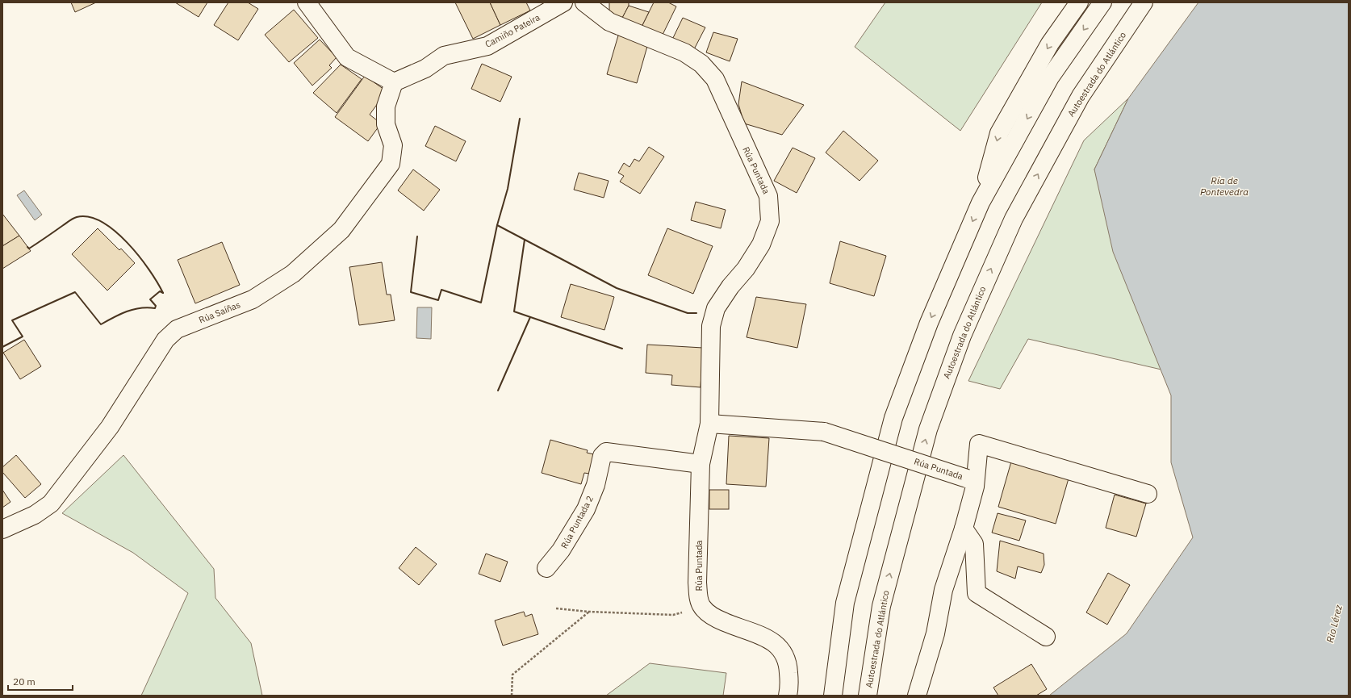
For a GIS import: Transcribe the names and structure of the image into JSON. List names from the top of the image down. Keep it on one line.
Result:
{"streets":{"main road":["Camiño Pateira","Autoestrada do Atlántico","Rúa Puntada","Rúa Saíñas","Rúa Puntada 2"]},"crossings":[["Camiño Pateira","Rúa Saíñas"],["Rúa Puntada","Rúa Puntada 2"]],"water":["Ría de Pontevedra","Río Lérez"],"scale_bar":"20 m"}
